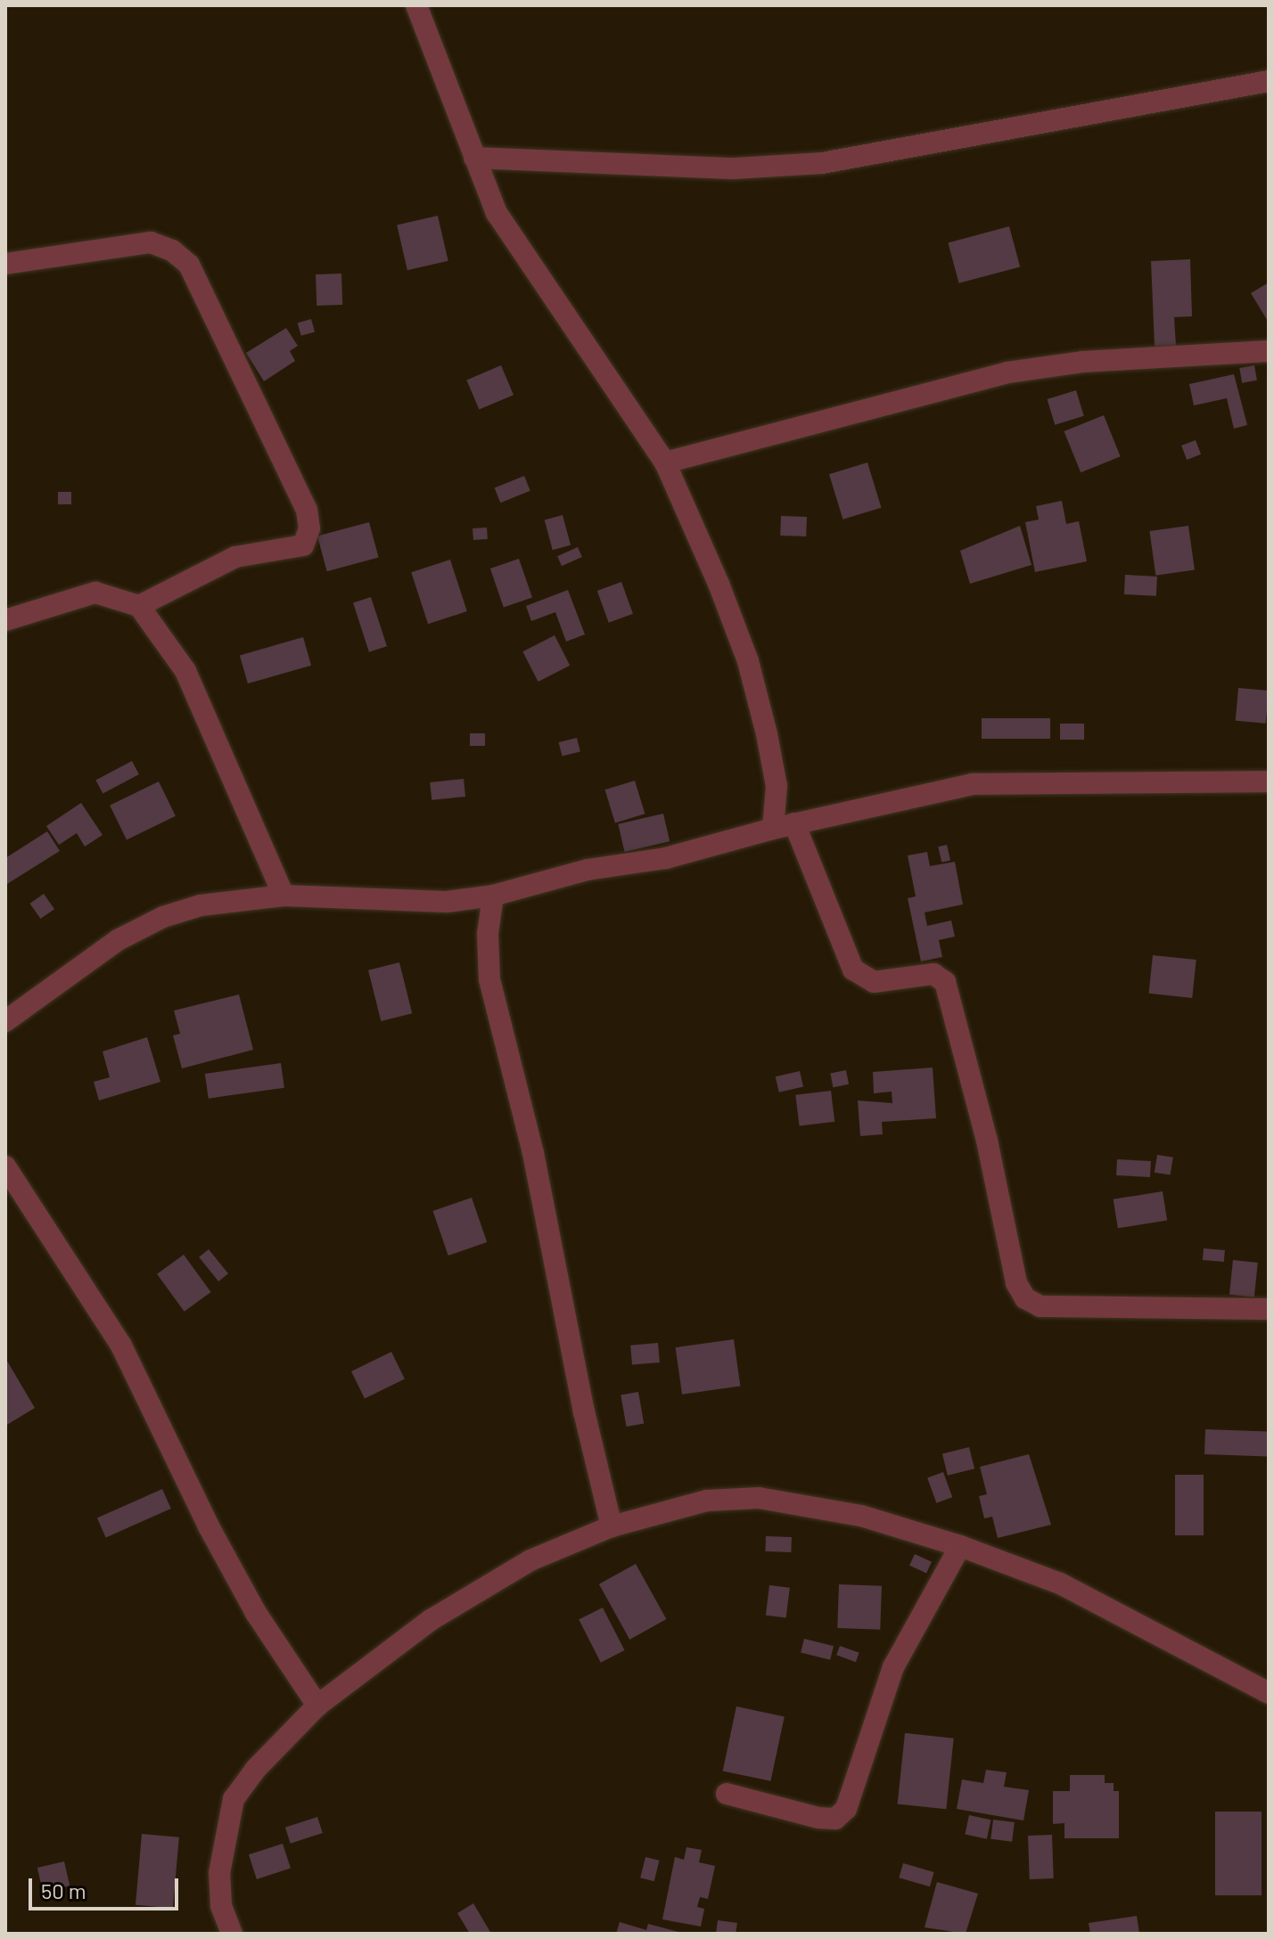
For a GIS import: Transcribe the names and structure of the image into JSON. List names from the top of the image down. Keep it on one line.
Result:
{"scale_bar":"50 m"}
